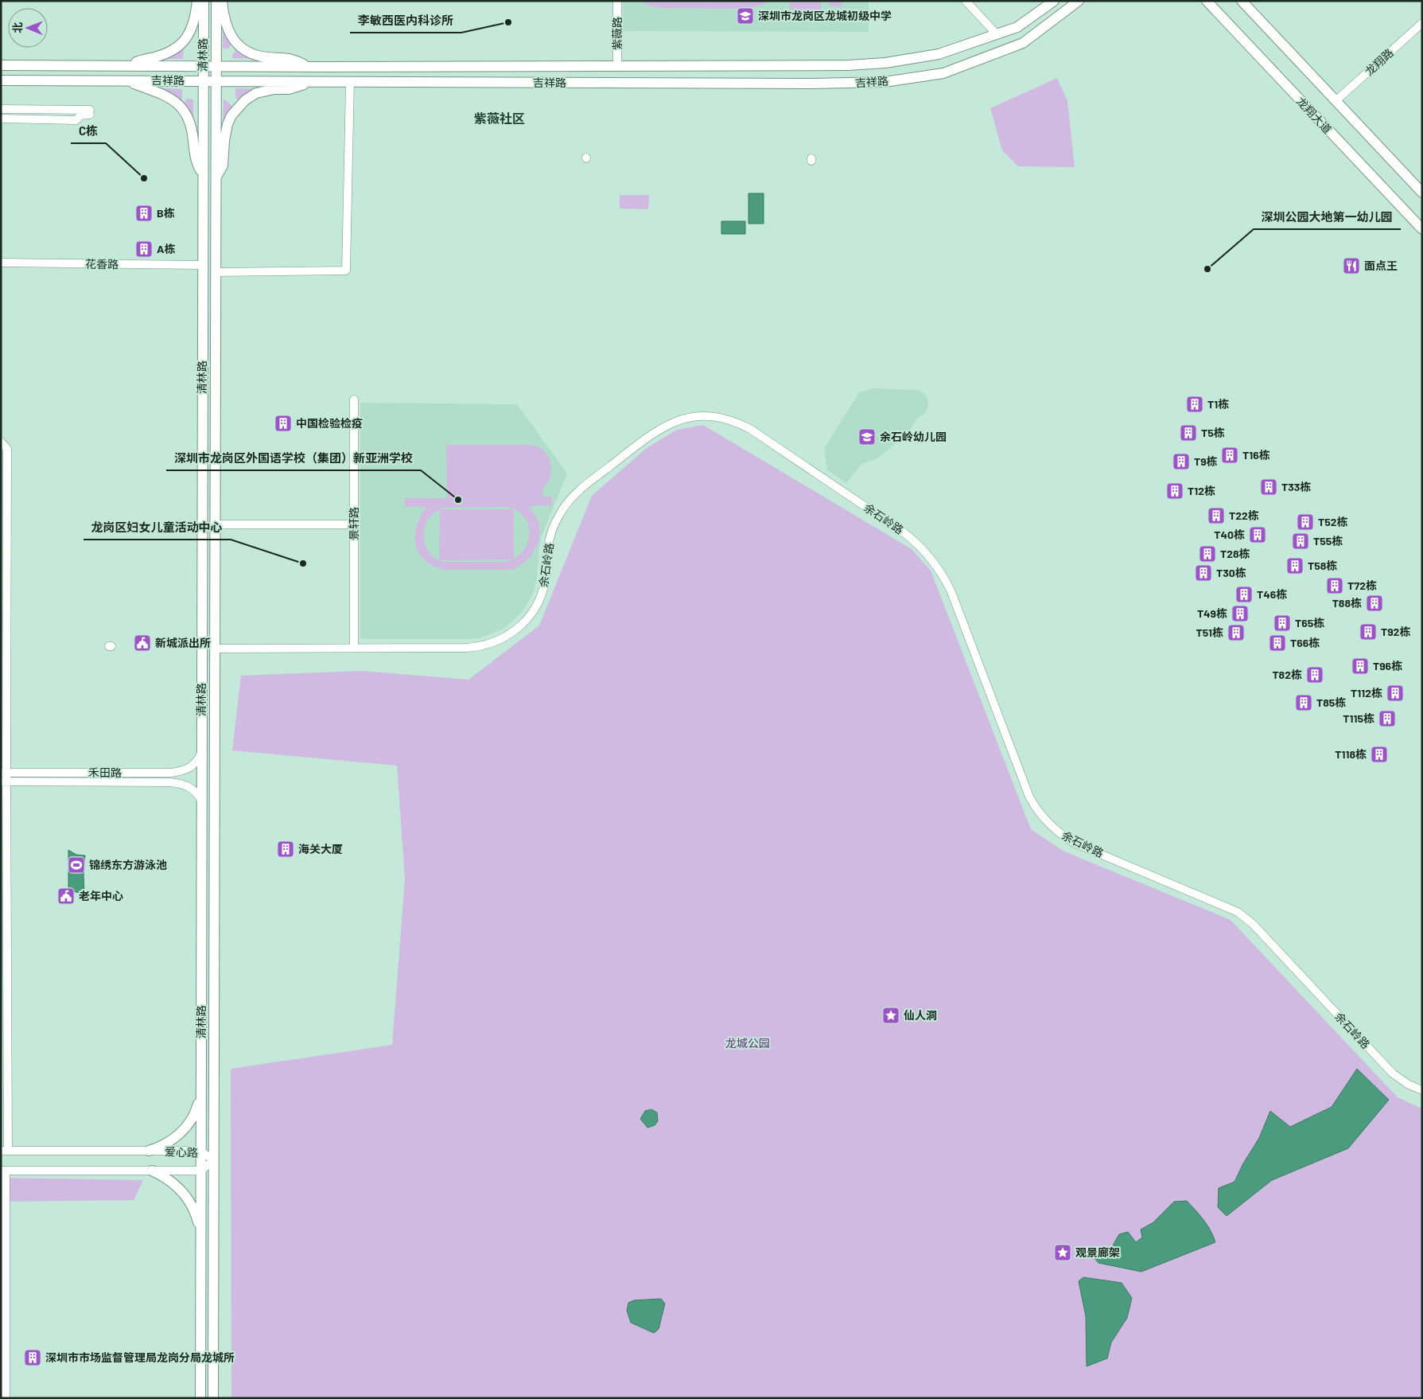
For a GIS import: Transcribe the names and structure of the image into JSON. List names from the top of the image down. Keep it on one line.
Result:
{"streets":{"main road":["清林路","吉祥路","龙翔大道"],"street":["紫薇路","龙翔路","花香路","余石岭路","景轩路","禾田路","爱心路"]},"crossings":[["紫薇路","吉祥路"],["清林路","吉祥路"],["清林路","花香路"],["清林路","余石岭路"],["清林路","禾田路"],["清林路","爱心路"],["余石岭路","景轩路"]],"districts":["紫薇社区"],"parks":["龙城公园"],"places":{"school or university":["深圳市龙岗区龙城初级中学","余石岭幼儿园"],"other":["李敏西医内科诊所","C栋","深圳公园大地第一幼儿园","深圳市龙岗区外国语学校（集团）新亚洲学校","龙岗区妇女儿童活动中心"],"building":["B栋","A栋","T1栋","中国检验检疫","T5栋","T16栋","T9栋","T33栋","T12栋","T22栋","T52栋","T40栋","T55栋","T28栋","T58栋","T30栋","T72栋","T46栋","T88栋","T49栋","T65栋","T92栋","T51栋","T66栋","T96栋","T82栋","T112栋","T85栋","T115栋","T118栋","海关大厦","深圳市市场监督管理局龙岗分局龙城所"],"restaurant":["面点王"],"public building":["新城派出所","老年中心"],"sports":["锦绣东方游泳池"],"place":["仙人洞","观景廊架"]},"north":"left"}
